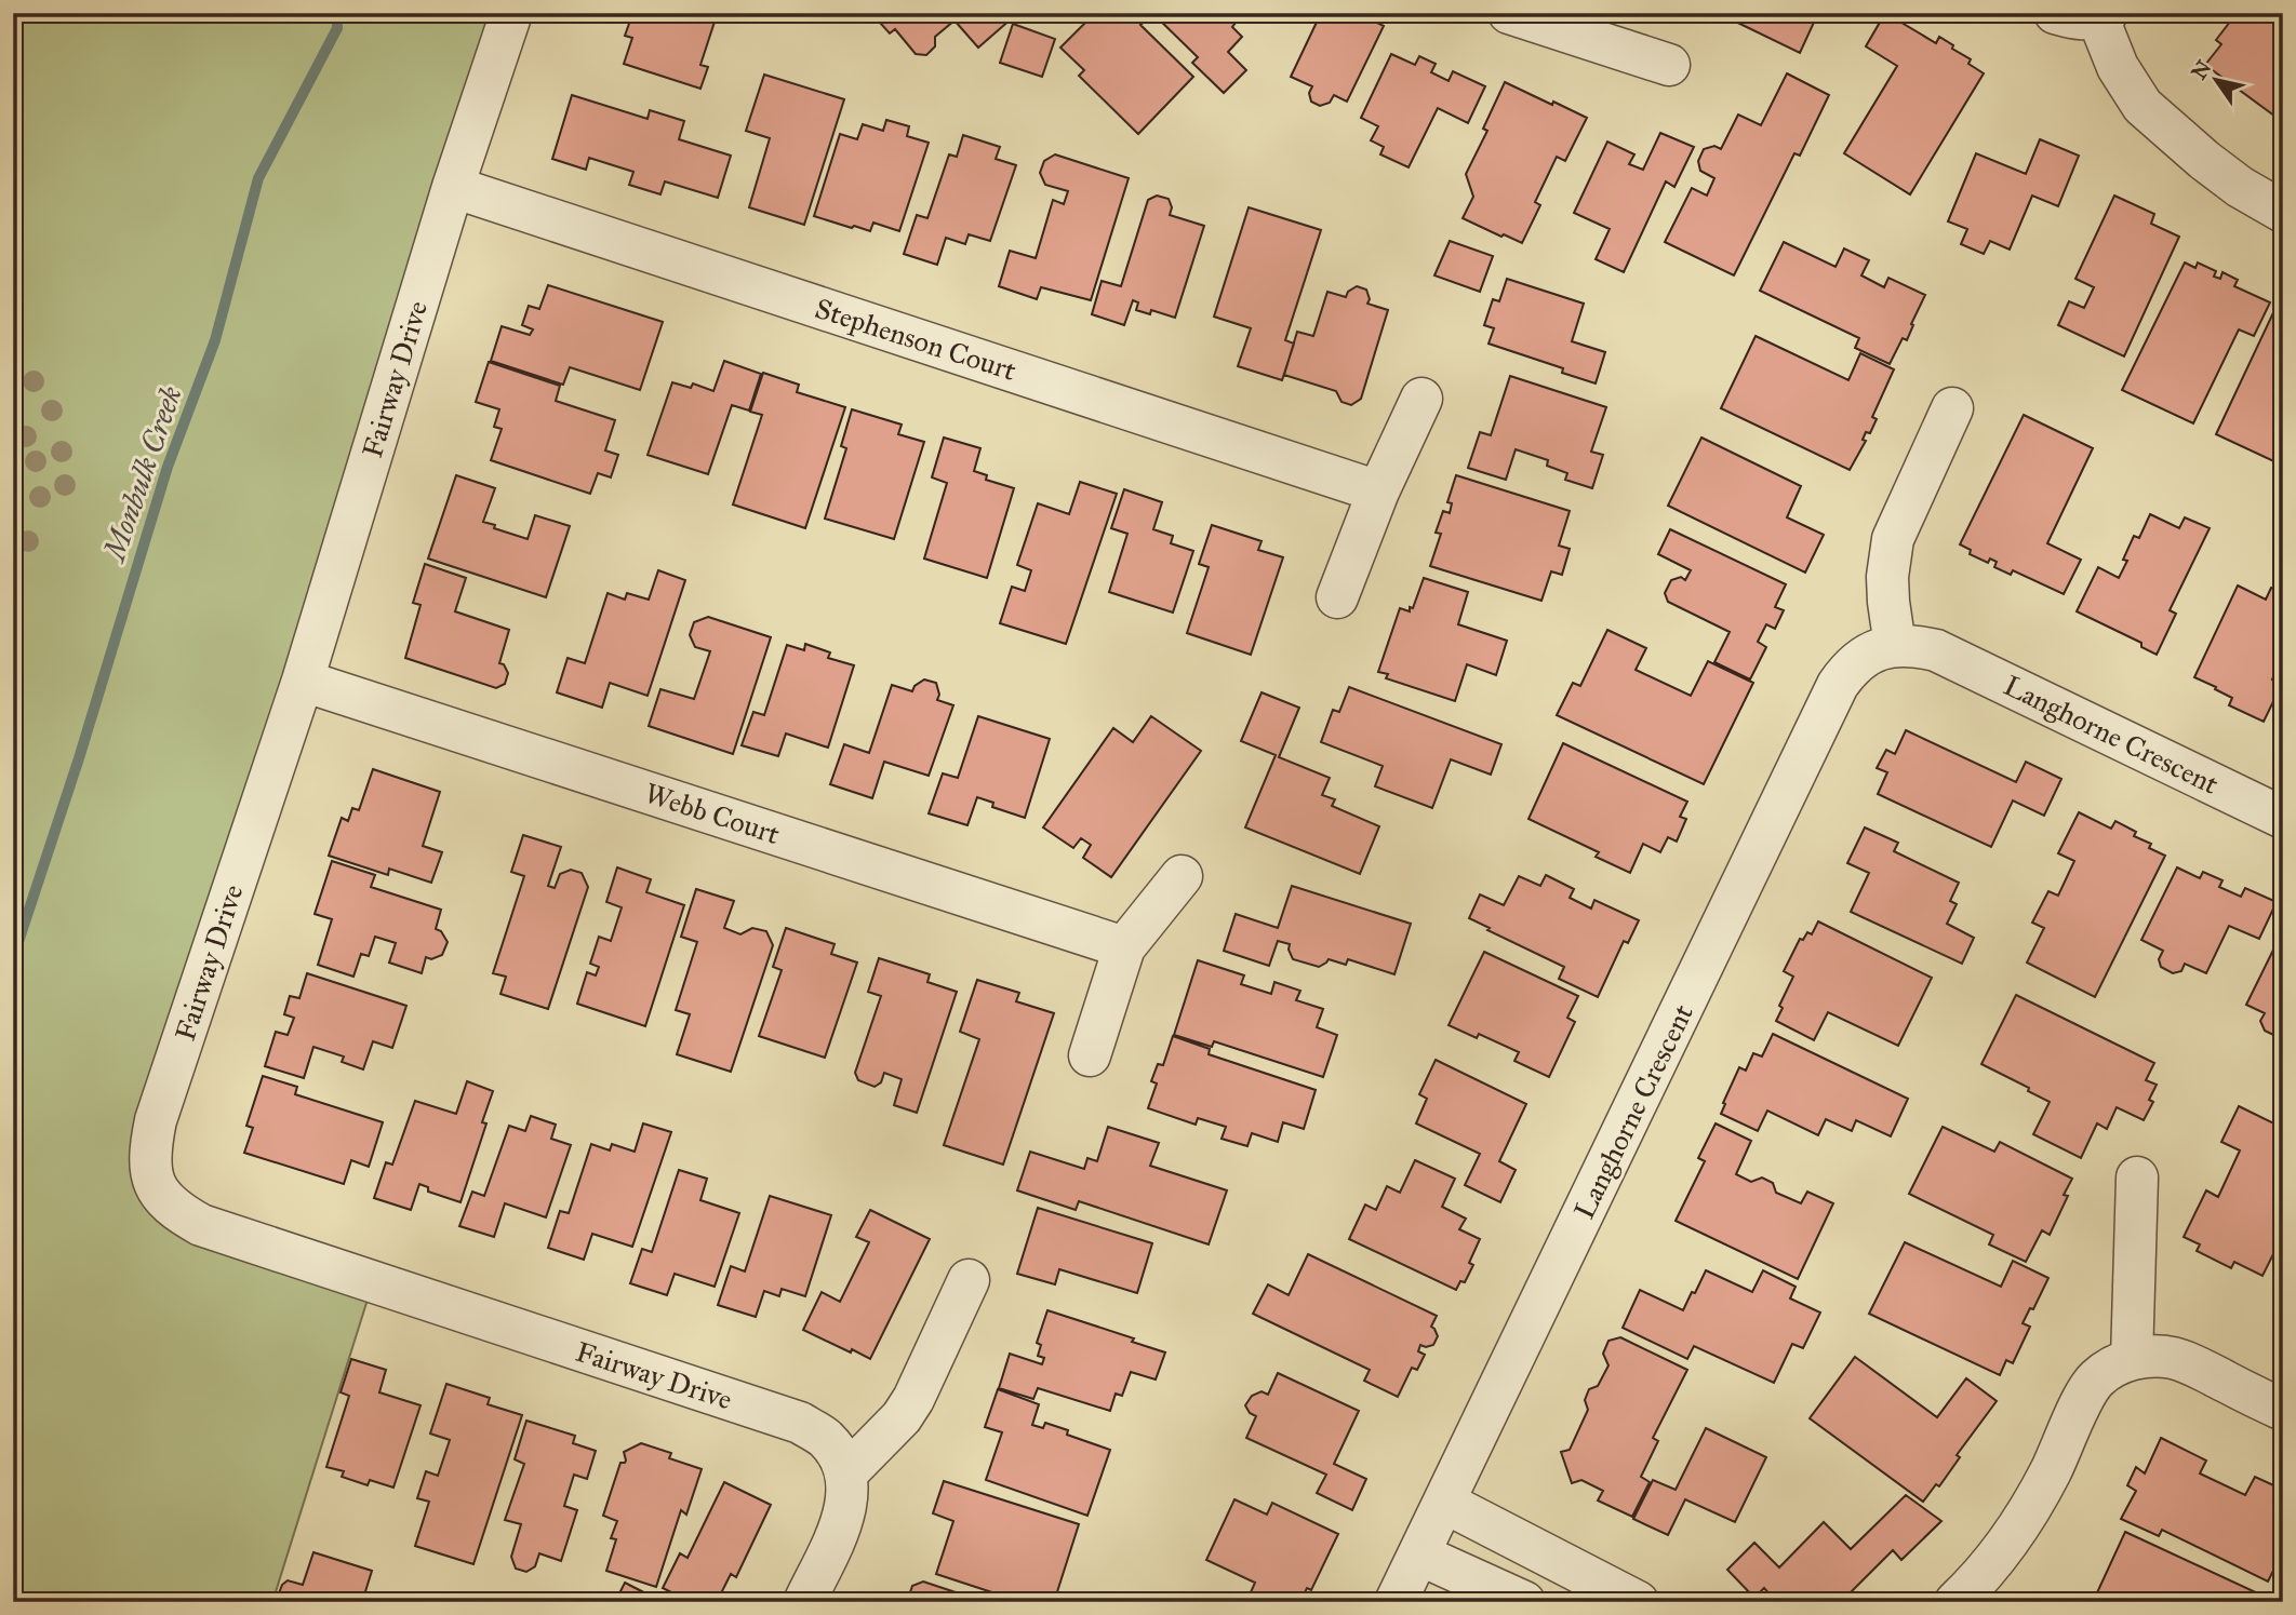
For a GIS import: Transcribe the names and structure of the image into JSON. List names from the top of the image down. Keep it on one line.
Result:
{"streets":{"street":["Stephenson Court","Fairway Drive","Langhorne Crescent","Webb Court"]},"crossings":[["Stephenson Court","Fairway Drive"],["Fairway Drive","Webb Court"]],"water":["Monbulk Creek"],"north":"top left"}
